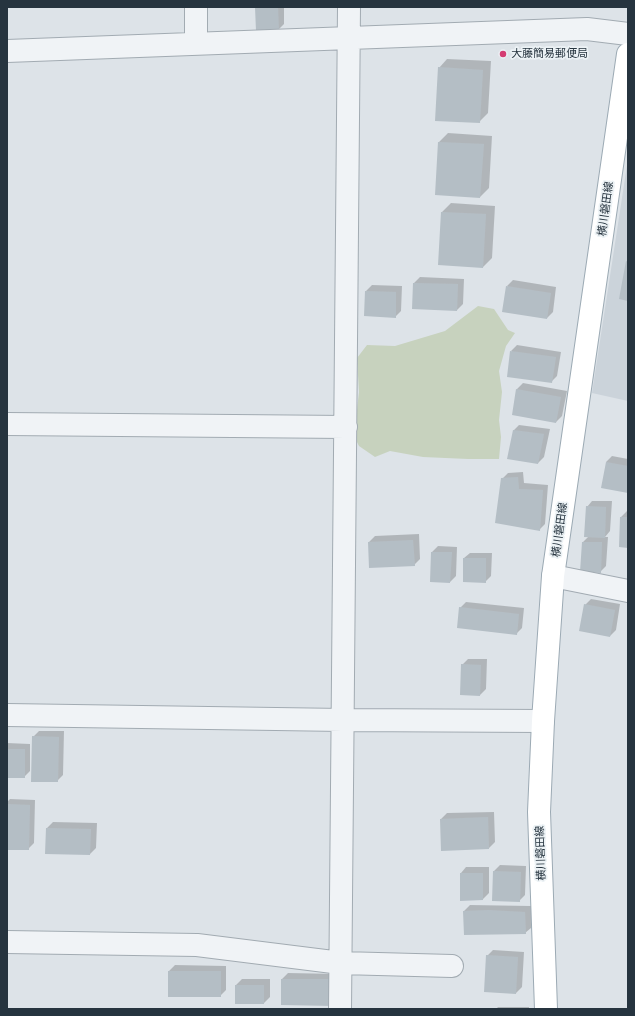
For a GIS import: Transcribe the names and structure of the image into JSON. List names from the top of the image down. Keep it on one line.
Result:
{"streets":{"main road":["横川磐田線"]},"places":["大藤簡易郵便局"]}
